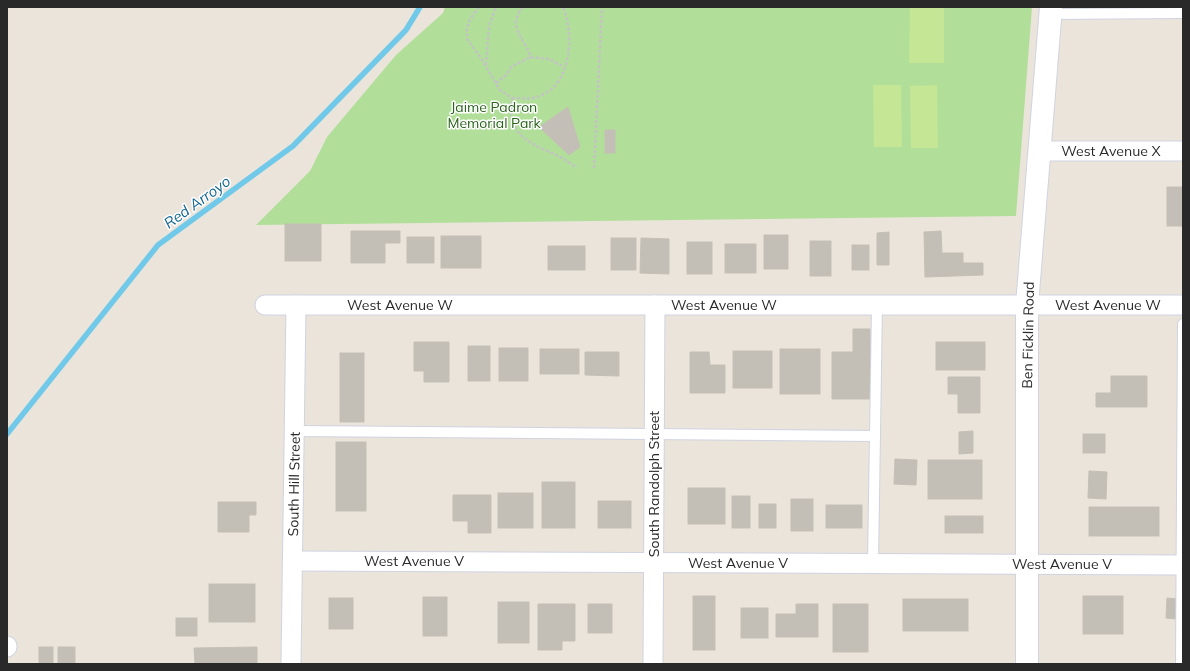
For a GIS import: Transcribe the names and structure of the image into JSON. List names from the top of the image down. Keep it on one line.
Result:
{"streets":{"street":["West Avenue X","West Avenue W","Ben Ficklin Road","South Hill Street","South Randolph Street","West Avenue V"]},"crossings":[["West Avenue X","Ben Ficklin Road"],["West Avenue W","Ben Ficklin Road"],["West Avenue W","South Hill Street"],["West Avenue W","South Randolph Street"],["Ben Ficklin Road","West Avenue V"],["South Hill Street","West Avenue V"],["South Randolph Street","West Avenue V"]],"water":["Red Arroyo"],"parks":["Jaime Padron Memorial Park"]}
